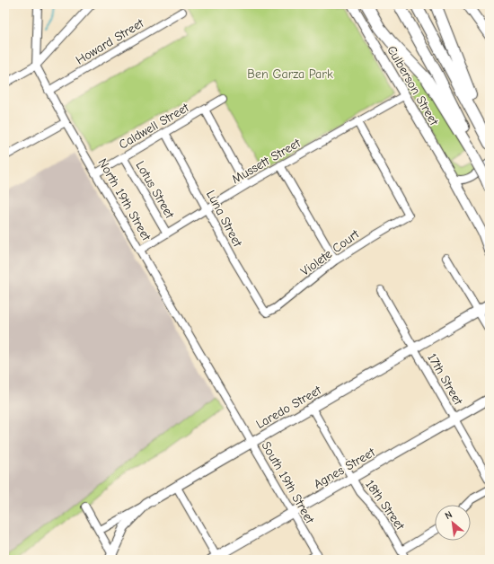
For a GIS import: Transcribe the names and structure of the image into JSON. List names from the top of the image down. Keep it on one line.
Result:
{"streets":{"main road":["Culberson Street","Laredo Street","Agnes Street"],"street":["Howard Street","Caldwell Street","Mussett Street","Lotus Street","North 19th Street","Luna Street","Violete Court","17th Street","South 19th Street","18th Street"]},"crossings":[["Howard Street","North 19th Street"],["Culberson Street","Mussett Street"],["Caldwell Street","Lotus Street"],["Caldwell Street","North 19th Street"],["Caldwell Street","Luna Street"],["Mussett Street","Lotus Street"],["Mussett Street","North 19th Street"],["Mussett Street","Luna Street"],["Mussett Street","Violete Court"],["North 19th Street","South 19th Street"],["Luna Street","Violete Court"],["17th Street","Laredo Street"],["17th Street","Agnes Street"],["Laredo Street","South 19th Street"],["Laredo Street","18th Street"],["Agnes Street","South 19th Street"],["Agnes Street","18th Street"]],"parks":["Ben Garza Park"],"north":"top left"}
